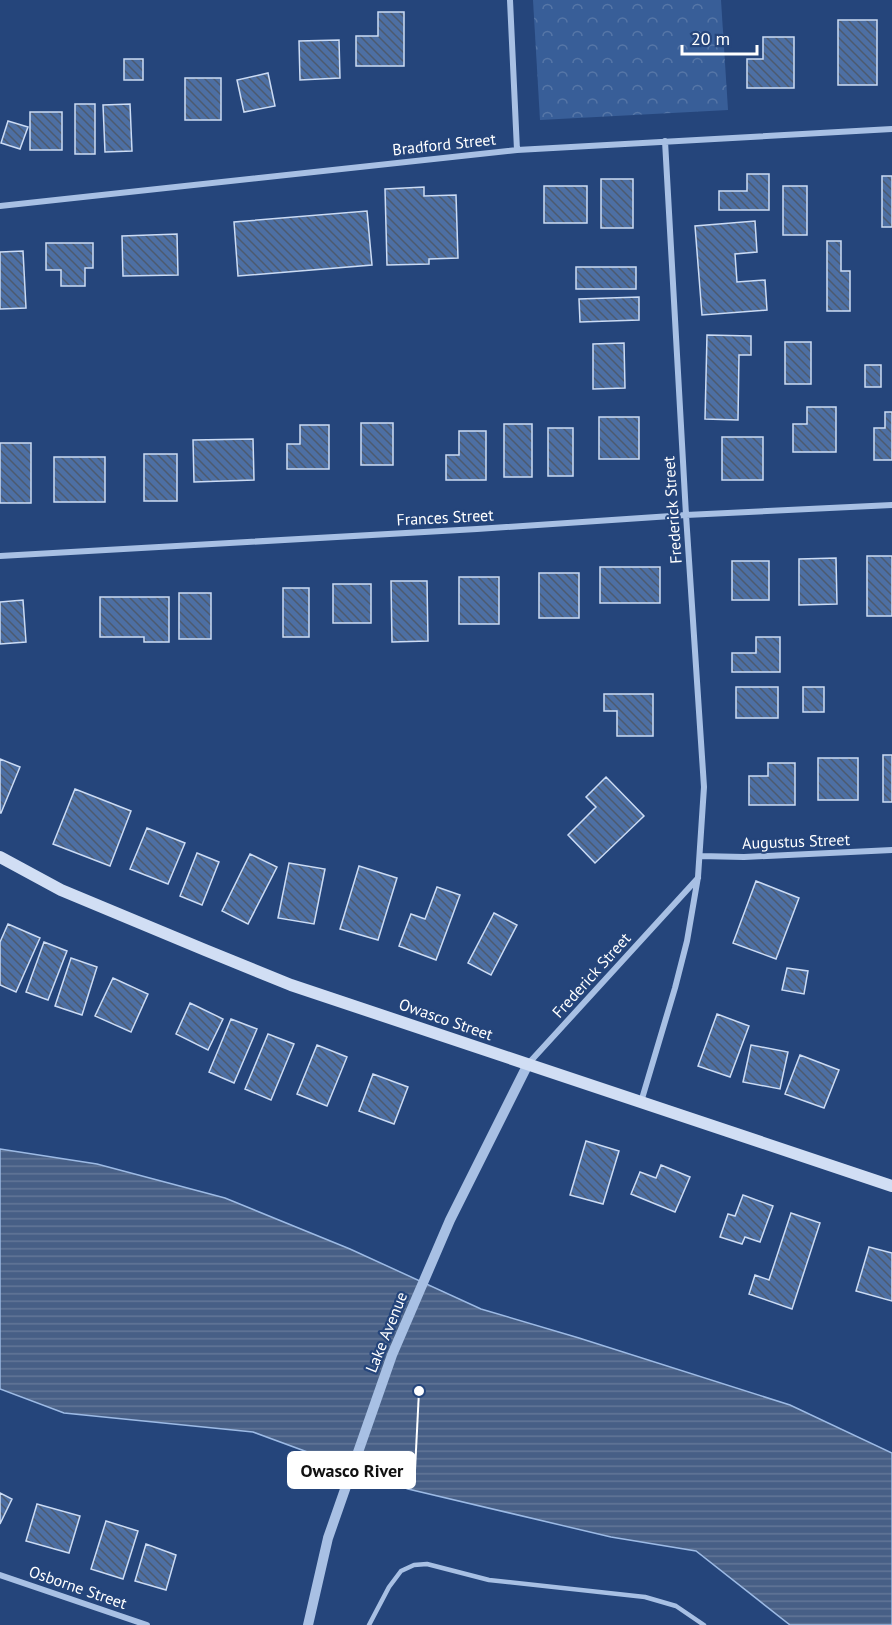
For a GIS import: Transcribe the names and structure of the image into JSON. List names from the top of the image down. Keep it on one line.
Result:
{"streets":{"main road":["Owasco Street"],"street":["Bradford Street","Frederick Street","Frances Street","Augustus Street","Lake Avenue","Osborne Street"]},"crossings":[["Bradford Street","Frederick Street"],["Frederick Street","Frances Street"],["Frederick Street","Augustus Street"],["Frederick Street","Owasco Street"],["Frederick Street","Lake Avenue"],["Owasco Street","Lake Avenue"]],"places":["Owasco River"],"scale_bar":"20 m"}
